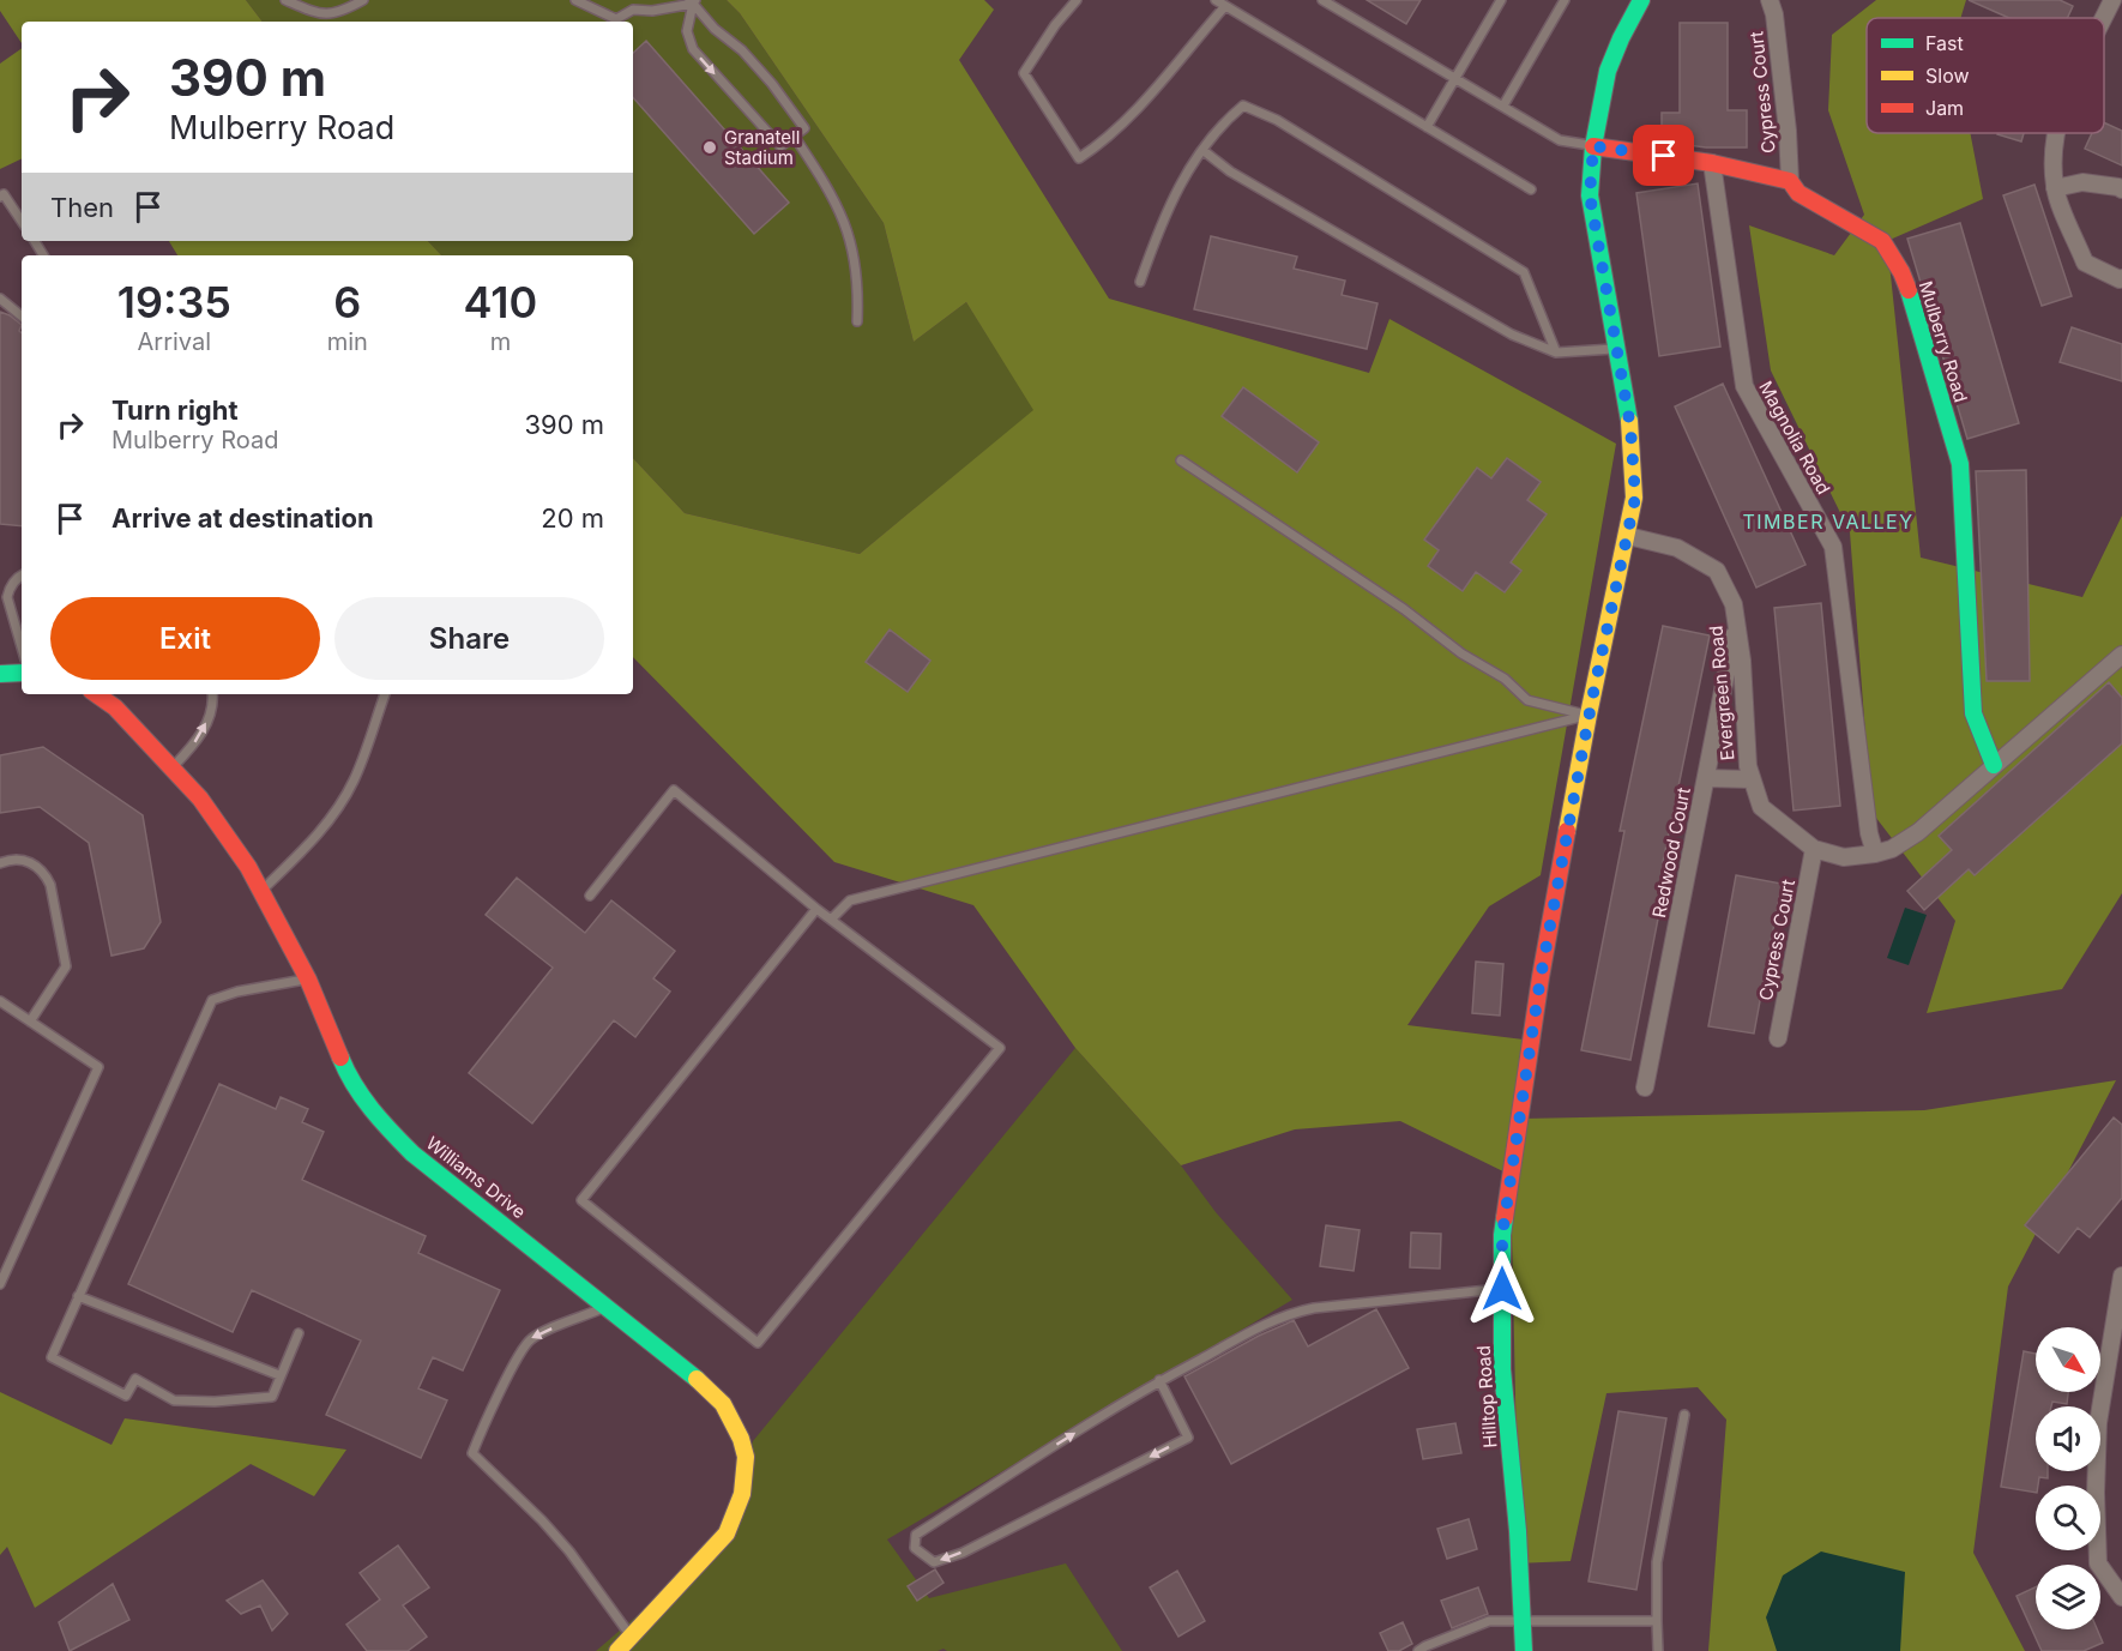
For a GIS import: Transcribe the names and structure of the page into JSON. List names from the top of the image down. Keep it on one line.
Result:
{"streets":{"street":["Cypress Court","Mulberry Road","Magnolia Road","Evergreen Road","Redwood Court","Williams Drive","Hilltop Road"]},"crossings":[["Cypress Court","Mulberry Road"],["Cypress Court","Evergreen Road"],["Mulberry Road","Magnolia Road"],["Mulberry Road","Evergreen Road"],["Mulberry Road","Hilltop Road"],["Magnolia Road","Evergreen Road"],["Evergreen Road","Redwood Court"],["Evergreen Road","Hilltop Road"]],"districts":["TIMBER VALLEY"],"places":["Granatell Stadium"],"legend":["Fast","Slow","Jam"],"north":"bottom right","page":{"turn":["390 m","Mulberry Road"],"then":"Then","eta":["19:35","Arrival","6","min","410","m"],"list":[{"name":"Turn right","note":"Mulberry Road","value":"390 m"},{"name":"Arrive at destination","value":"20 m"}],"buttons":["Exit","Share"]}}
